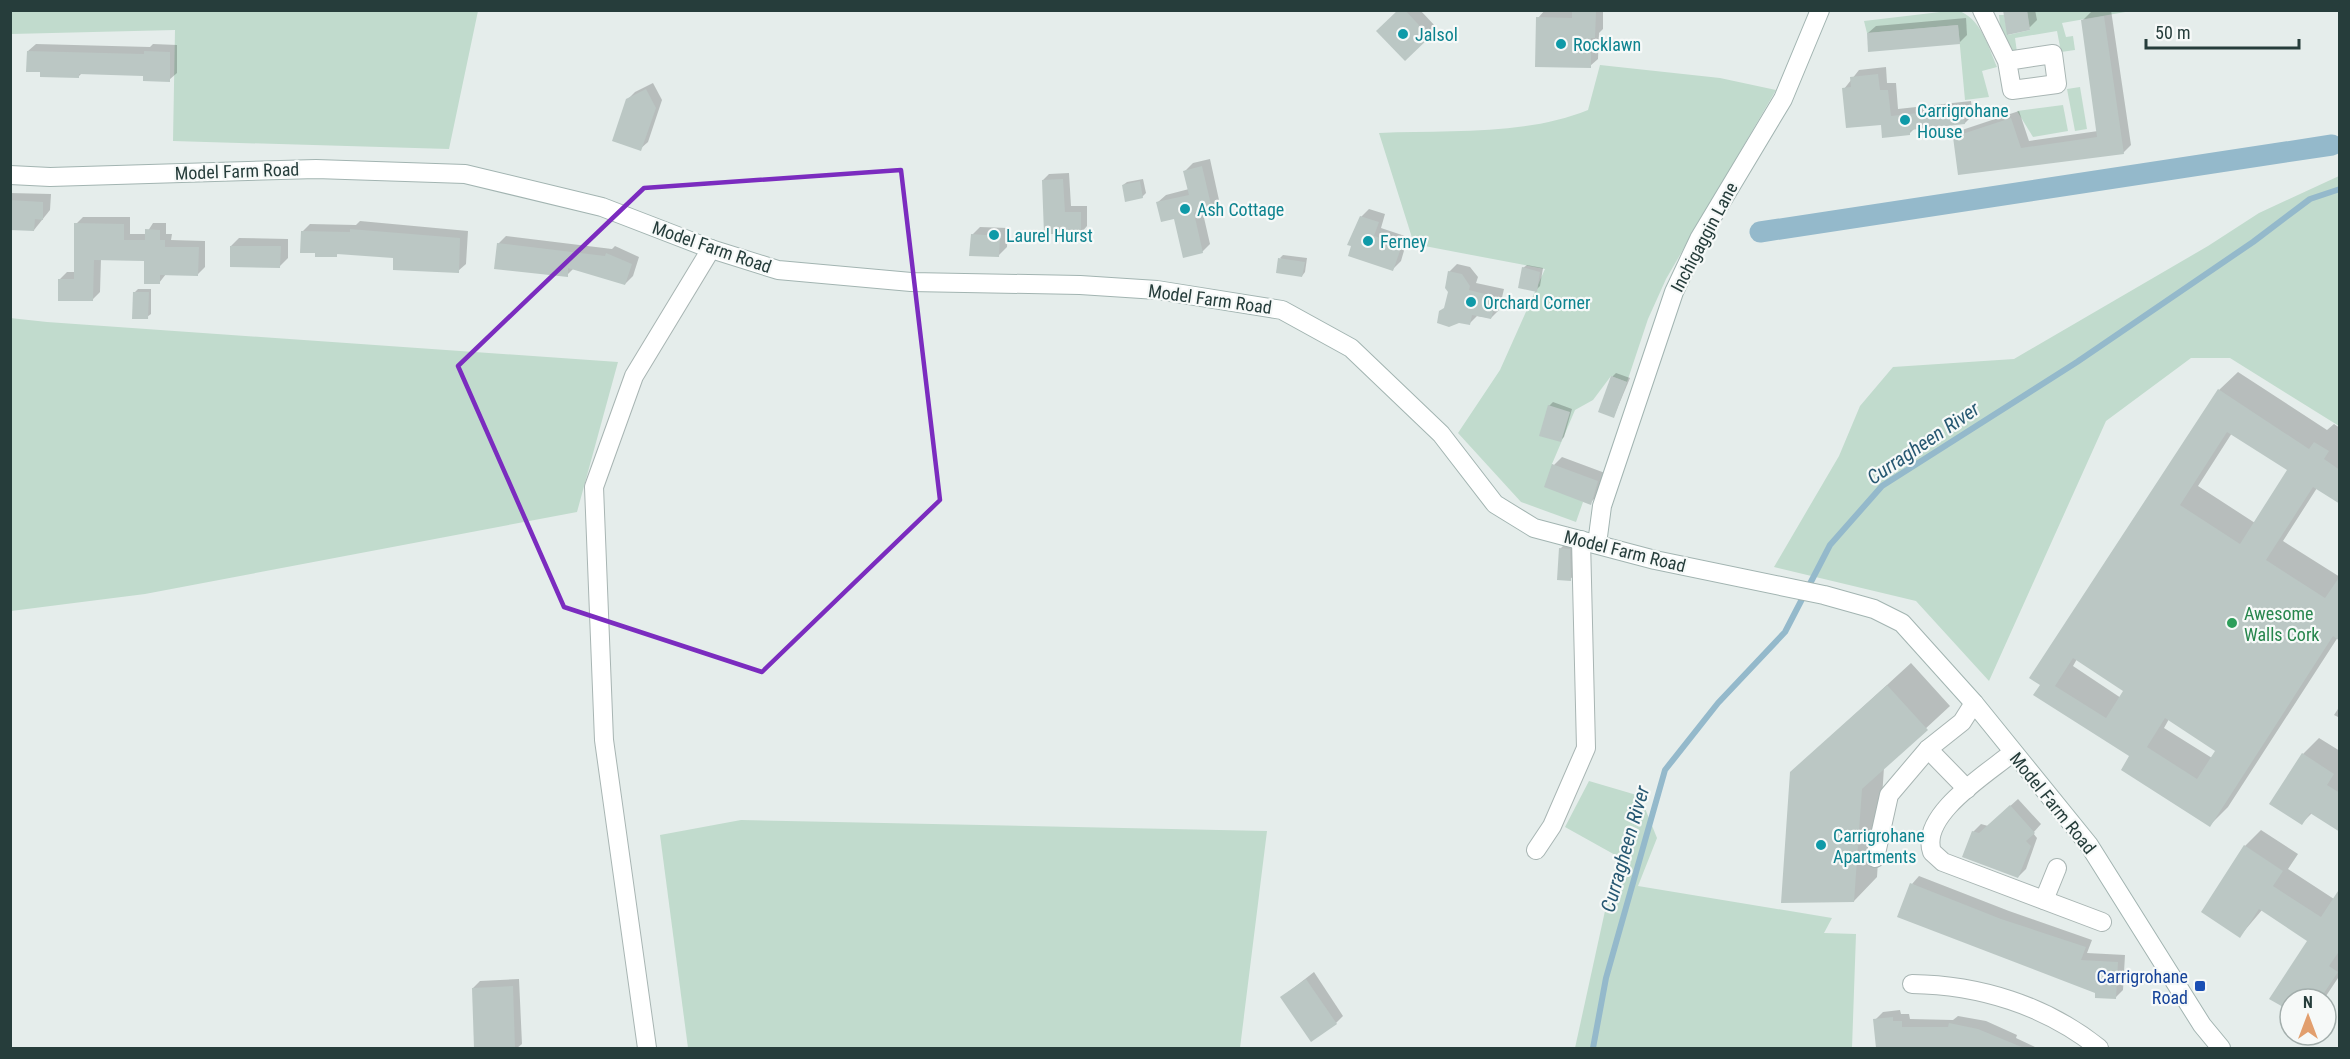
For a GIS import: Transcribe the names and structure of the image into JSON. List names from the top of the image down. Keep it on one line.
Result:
{"streets":{"street":["Model Farm Road","Inchigaggin Lane"]},"crossings":[["Model Farm Road","Inchigaggin Lane"]],"water":["Curragheen River"],"places":{"other":["Jalsol","Rocklawn","Carrigrohane House","Ash Cottage","Laurel Hurst","Ferney","Orchard Corner","Awesome Walls Cork","Carrigrohane Apartments"],"transit":["Carrigrohane Road"]},"scale_bar":"50 m","north":"top"}
